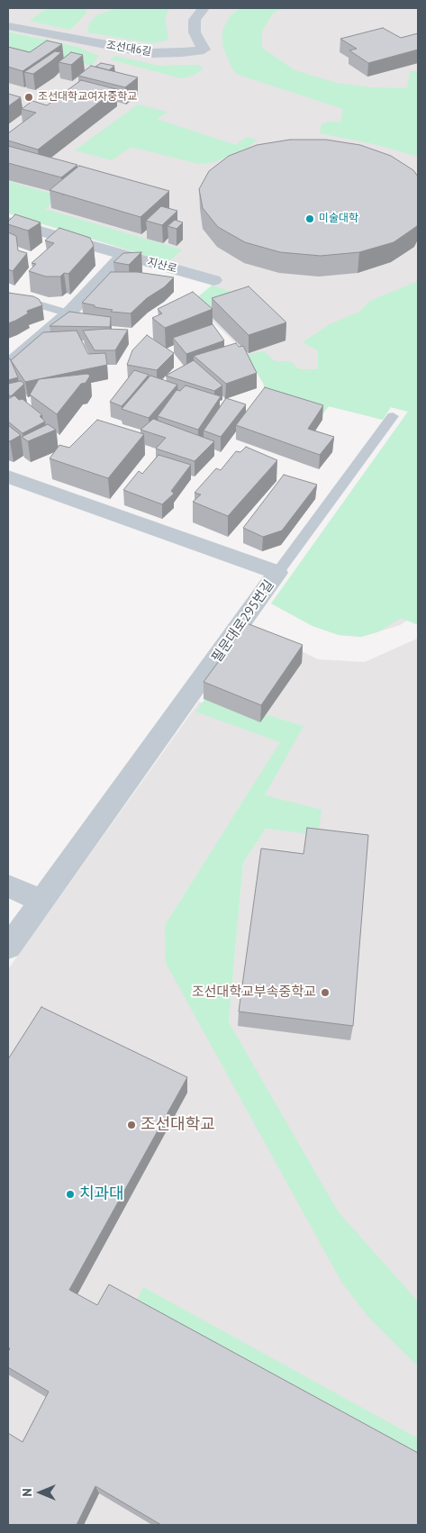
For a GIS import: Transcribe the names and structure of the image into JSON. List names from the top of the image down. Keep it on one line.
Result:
{"streets":{"street":["조선대6길","지산로","필문대로295번길"]},"places":["조선대학교여자중학교","미술대학","조선대학교부속중학교","조선대학교","치과대"],"north":"left"}
